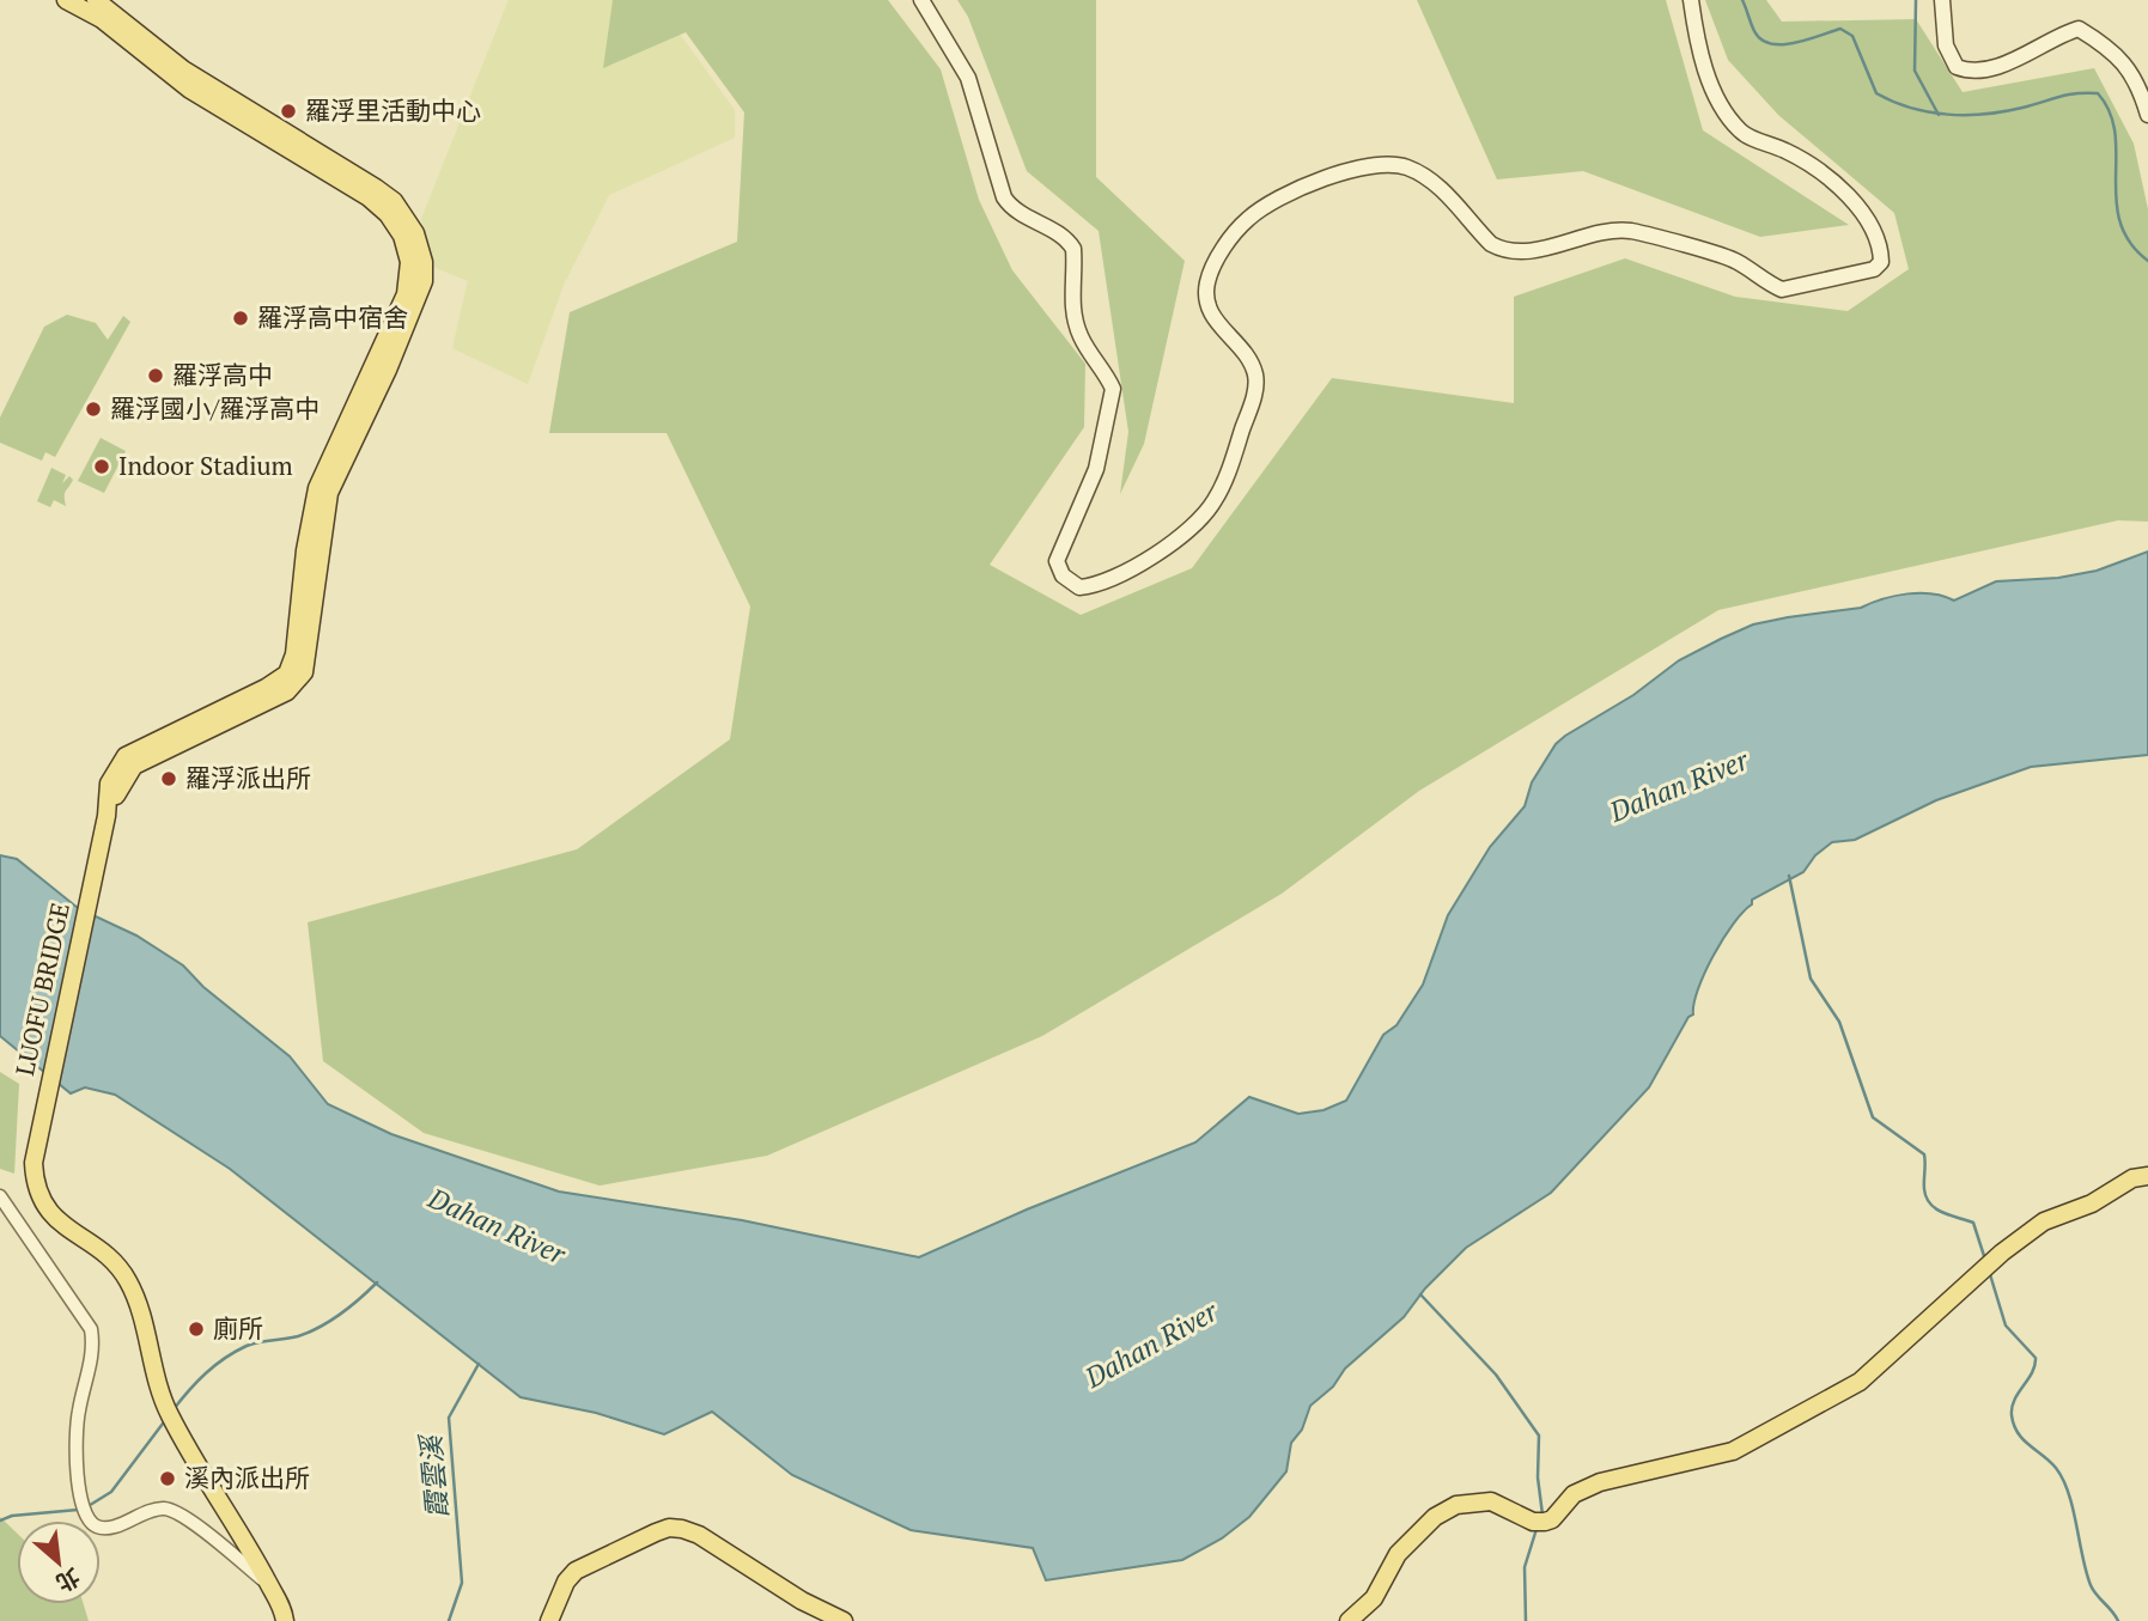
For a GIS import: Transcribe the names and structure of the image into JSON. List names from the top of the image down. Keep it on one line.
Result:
{"streets":{"main road":["LUOFU BRIDGE"]},"water":["Dahan River","霞雲溪"],"places":["羅浮里活動中心","羅浮高中宿舍","羅浮高中","羅浮國小/羅浮高中","Indoor Stadium","羅浮派出所","廁所","溪內派出所"],"north":"bottom right"}
